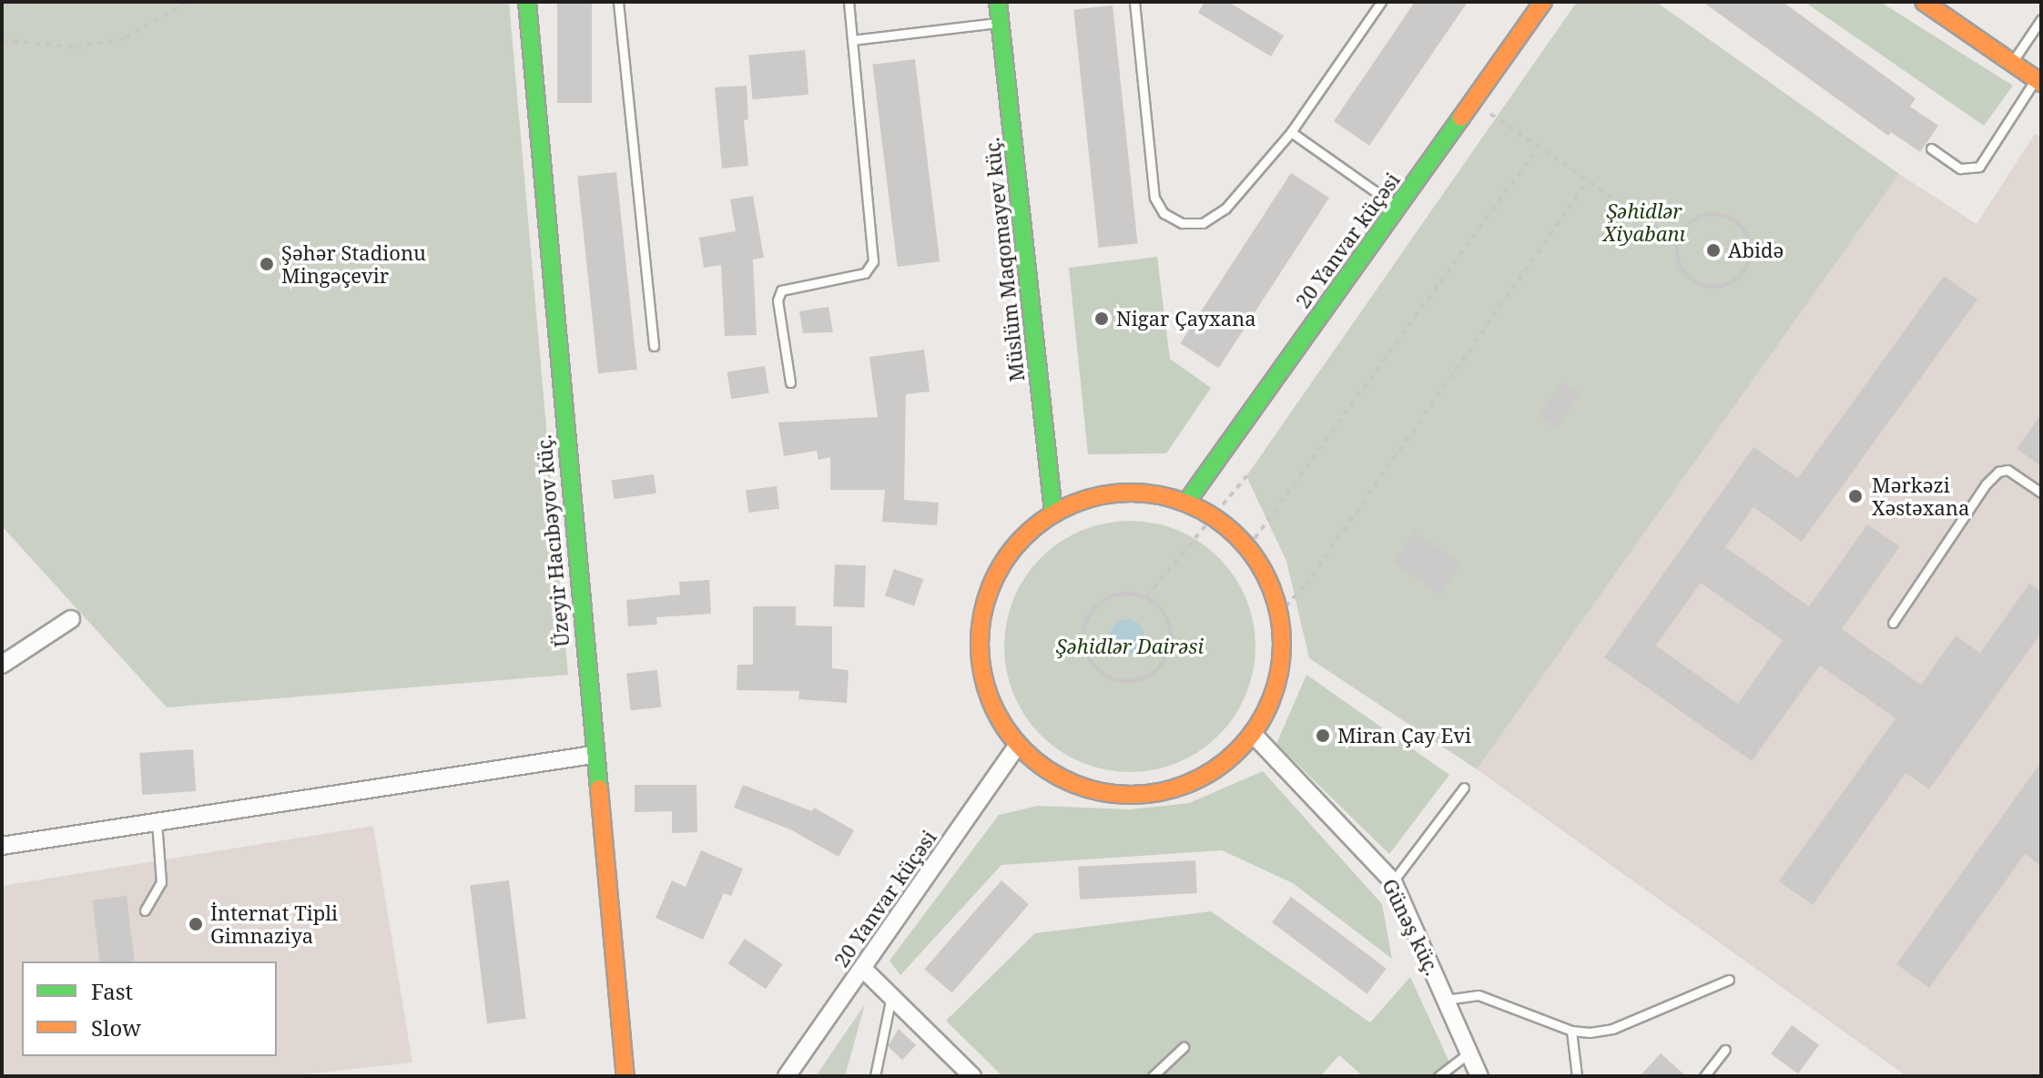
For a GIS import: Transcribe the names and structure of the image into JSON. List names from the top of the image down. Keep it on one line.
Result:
{"streets":{"main road":["20 Yanvar küçəsi","Müslüm Maqomayev küç.","Üzeyir Hacıbəyov küç."],"street":["Günəş küç."]},"parks":["Şəhidlər Xiyabanı","Şəhidlər Dairəsi"],"places":["Abidə","Şəhər Stadionu Mingəçevir","Nigar Çayxana","Mərkəzi Xəstəxana","Miran Çay Evi","İnternat Tipli Gimnaziya"],"legend":["Fast","Slow"]}
